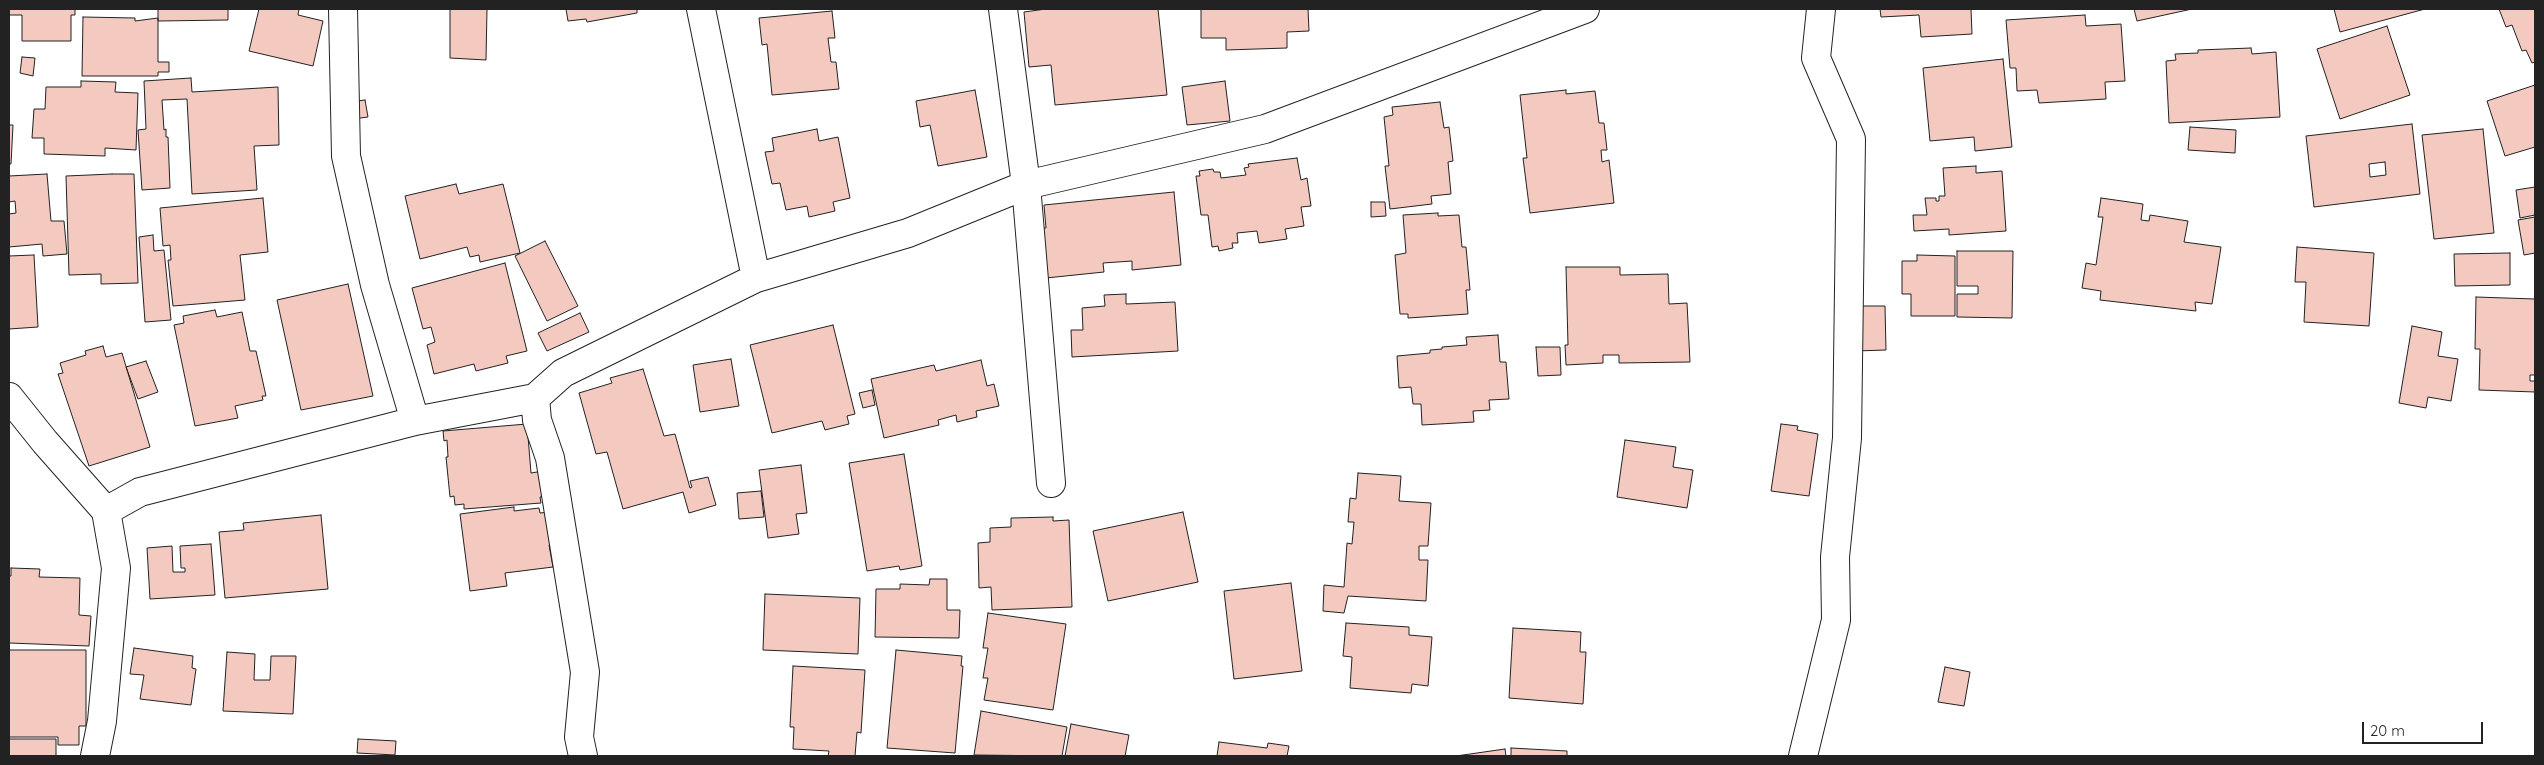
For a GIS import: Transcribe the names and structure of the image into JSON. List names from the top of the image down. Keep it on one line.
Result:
{"scale_bar":"20 m"}
